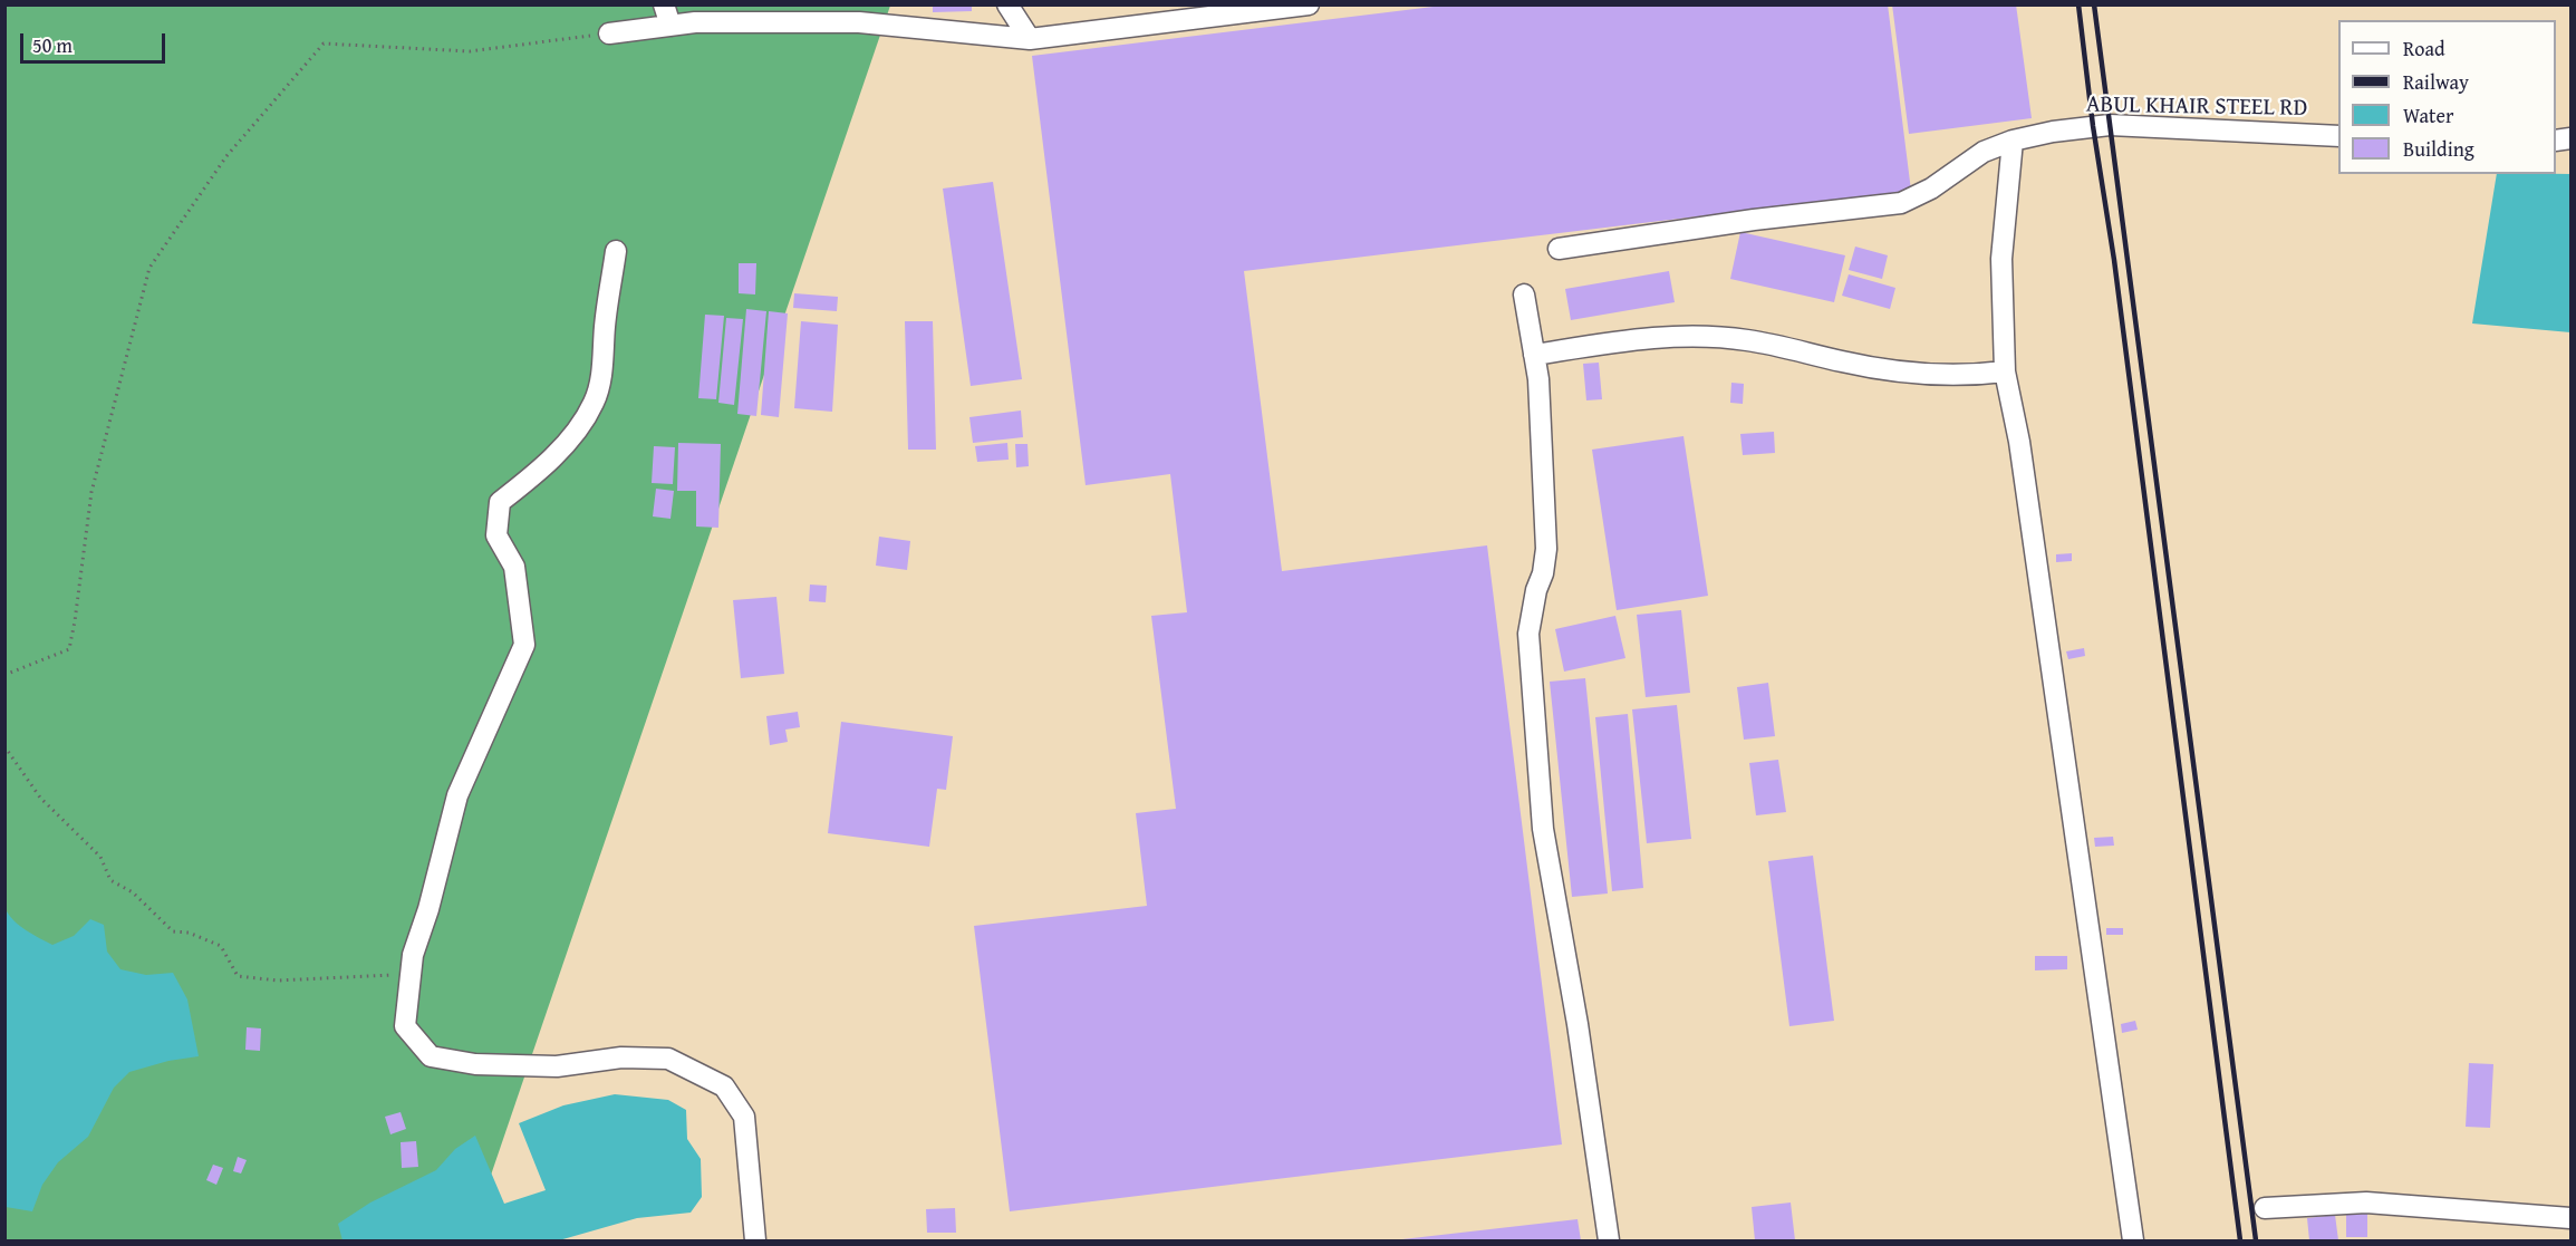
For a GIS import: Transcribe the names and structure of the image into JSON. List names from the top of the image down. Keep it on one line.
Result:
{"streets":{"street":["ABUL KHAIR STEEL RD"]},"legend":["Road","Railway","Water","Building"],"scale_bar":"50 m"}
